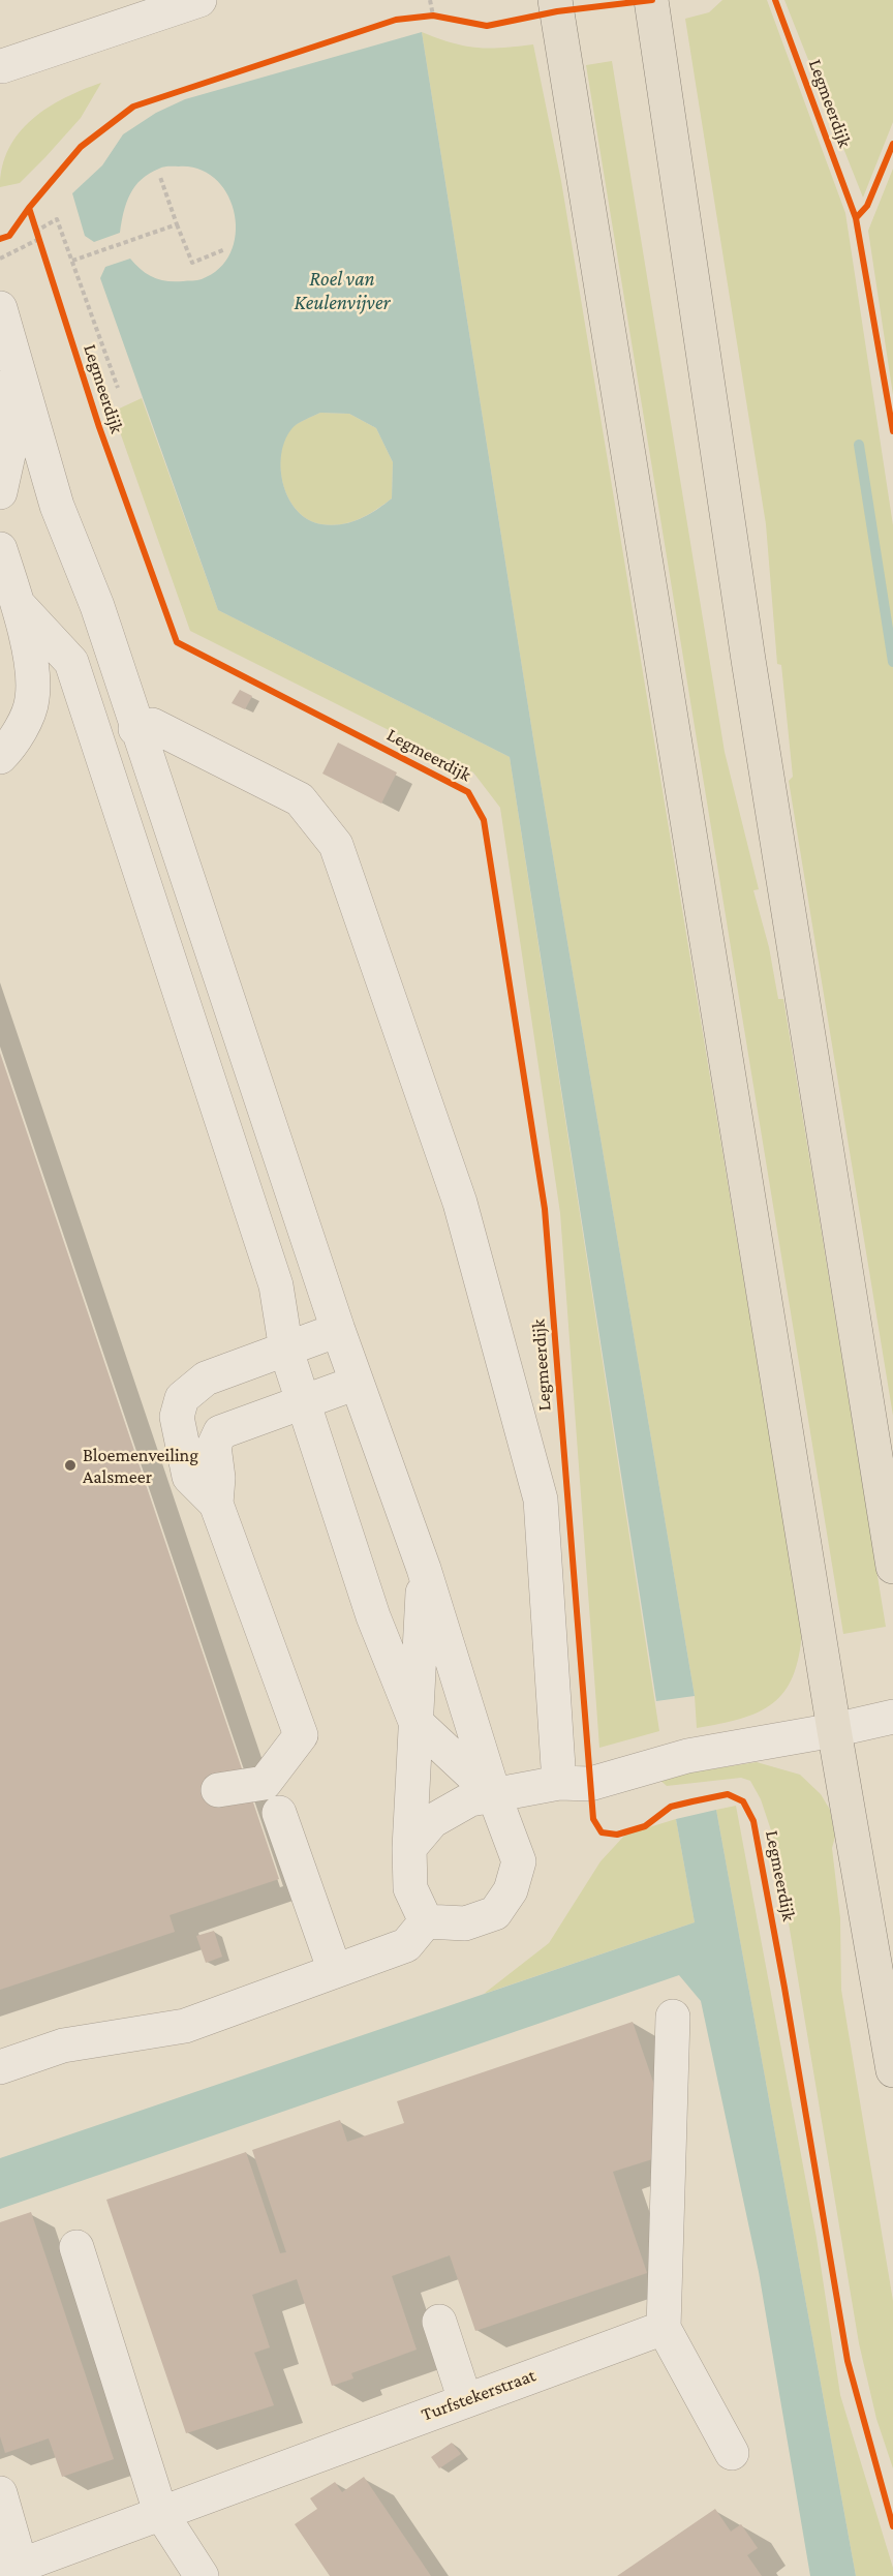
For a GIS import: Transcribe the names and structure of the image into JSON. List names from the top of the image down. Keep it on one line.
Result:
{"streets":{"street":["Turfstekerstraat"],"cycle path":["Legmeerdijk"]},"water":["Roel van Keulenvijver"],"places":["Bloemenveiling Aalsmeer"]}
